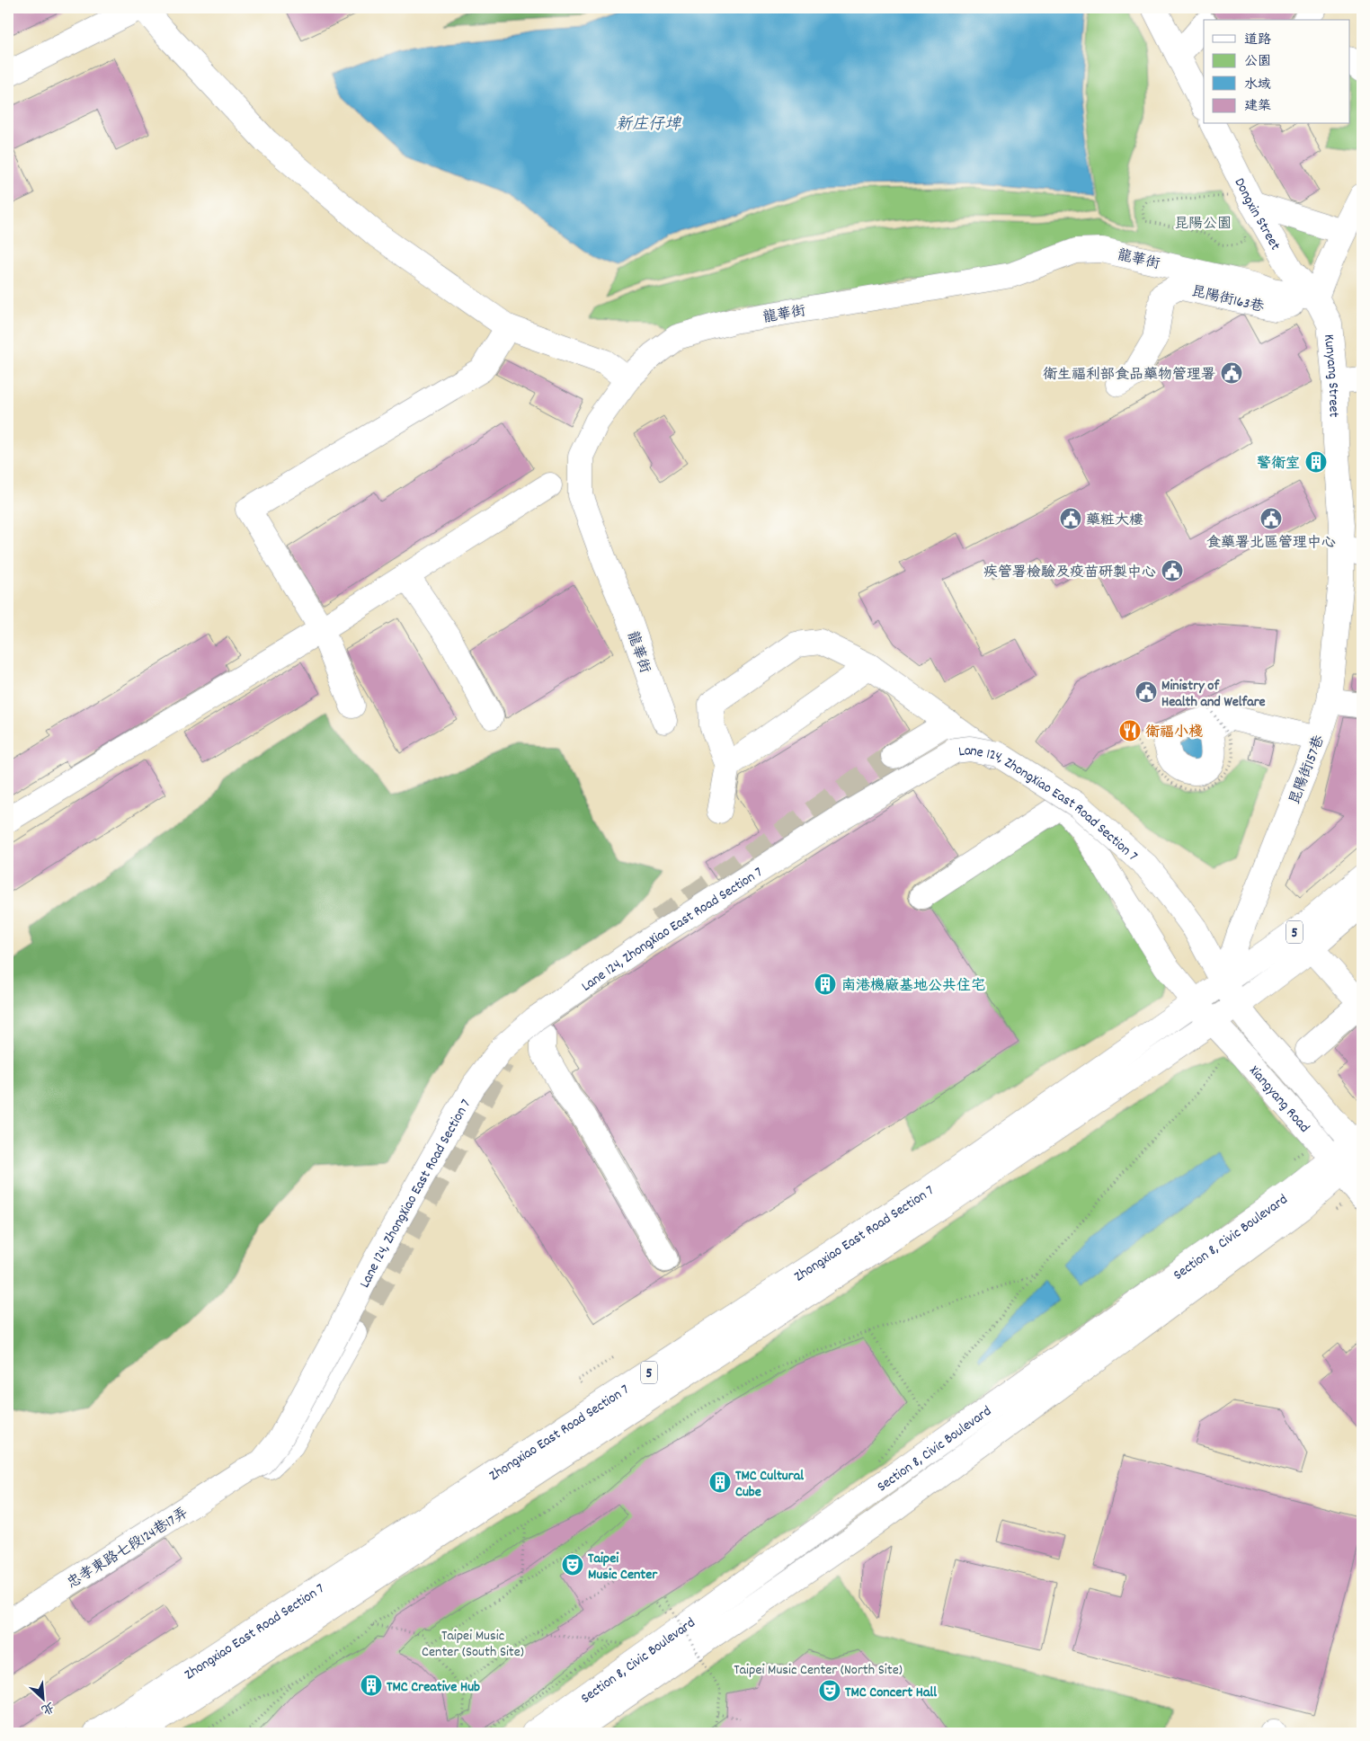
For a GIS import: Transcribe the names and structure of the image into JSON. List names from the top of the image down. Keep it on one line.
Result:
{"streets":{"street":["Dongxin Street","龍華街","昆陽街163巷","Kunyang Street","昆陽街157巷","Lane 124, ZhongXiao East Road Section 7","5","Xiangyang Road","Zhongxiao East Road Section 7","Section 8, Civic Boulevard","忠孝東路七段124巷17弄"]},"crossings":[["Dongxin Street","龍華街"],["Dongxin Street","昆陽街163巷"],["Dongxin Street","Kunyang Street"],["龍華街","昆陽街163巷"],["龍華街","Kunyang Street"],["昆陽街163巷","Kunyang Street"],["Kunyang Street","昆陽街157巷"],["昆陽街157巷","Lane 124, ZhongXiao East Road Section 7"],["昆陽街157巷","5"],["昆陽街157巷","Xiangyang Road"],["Lane 124, ZhongXiao East Road Section 7","5"],["Lane 124, ZhongXiao East Road Section 7","Xiangyang Road"],["Lane 124, ZhongXiao East Road Section 7","忠孝東路七段124巷17弄"],["5","Xiangyang Road"],["5","Zhongxiao East Road Section 7"],["Xiangyang Road","Zhongxiao East Road Section 7"],["Xiangyang Road","Section 8, Civic Boulevard"]],"water":["新庄仔埤"],"parks":["昆陽公園","Taipei Music Center (South Site)","Taipei Music Center (North Site)"],"places":{"public building":["衛生福利部食品藥物管理署","藥粧大樓","食藥署北區管理中心","疾管署檢驗及疫苗研製中心","Ministry of Health and Welfare"],"building":["警衛室","南港機廠基地公共住宅","TMC Cultural Cube","TMC Creative Hub"],"restaurant":["衛福小棧"],"theatre":["Taipei Music Center","TMC Concert Hall"]},"legend":["道路","公園","水域","建築"],"north":"bottom right"}
